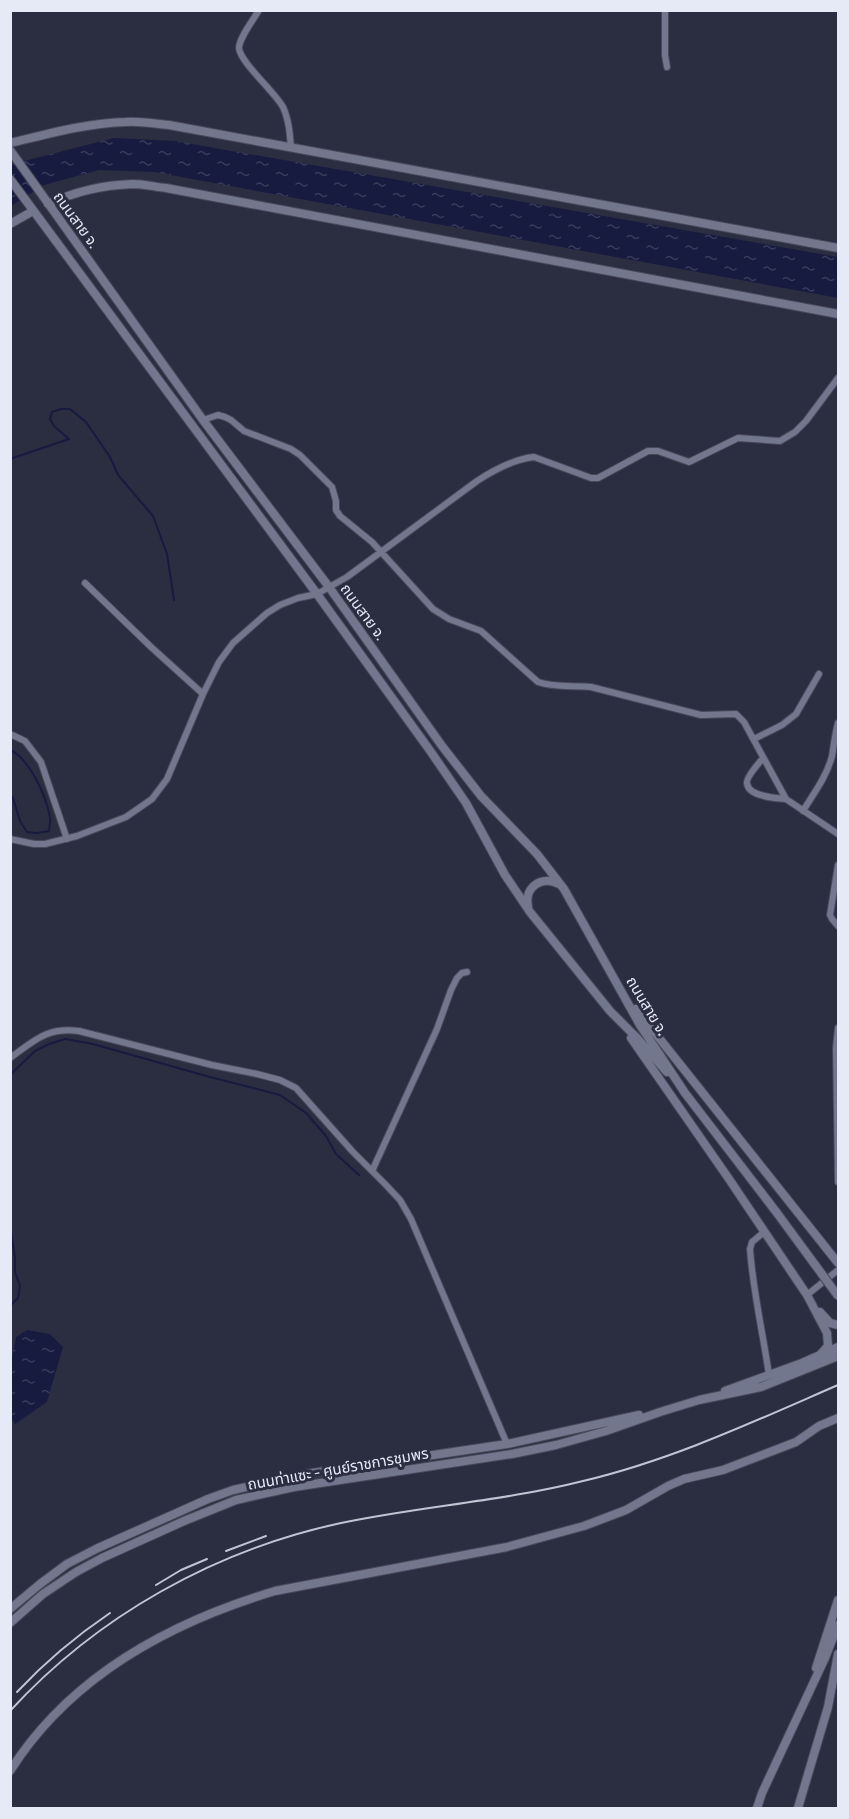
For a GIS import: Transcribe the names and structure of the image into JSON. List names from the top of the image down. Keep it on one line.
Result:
{"streets":{"main road":["ถนนสาย จ.","ถนนท่าแซะ - ศูนย์ราชการชุมพร"]}}
